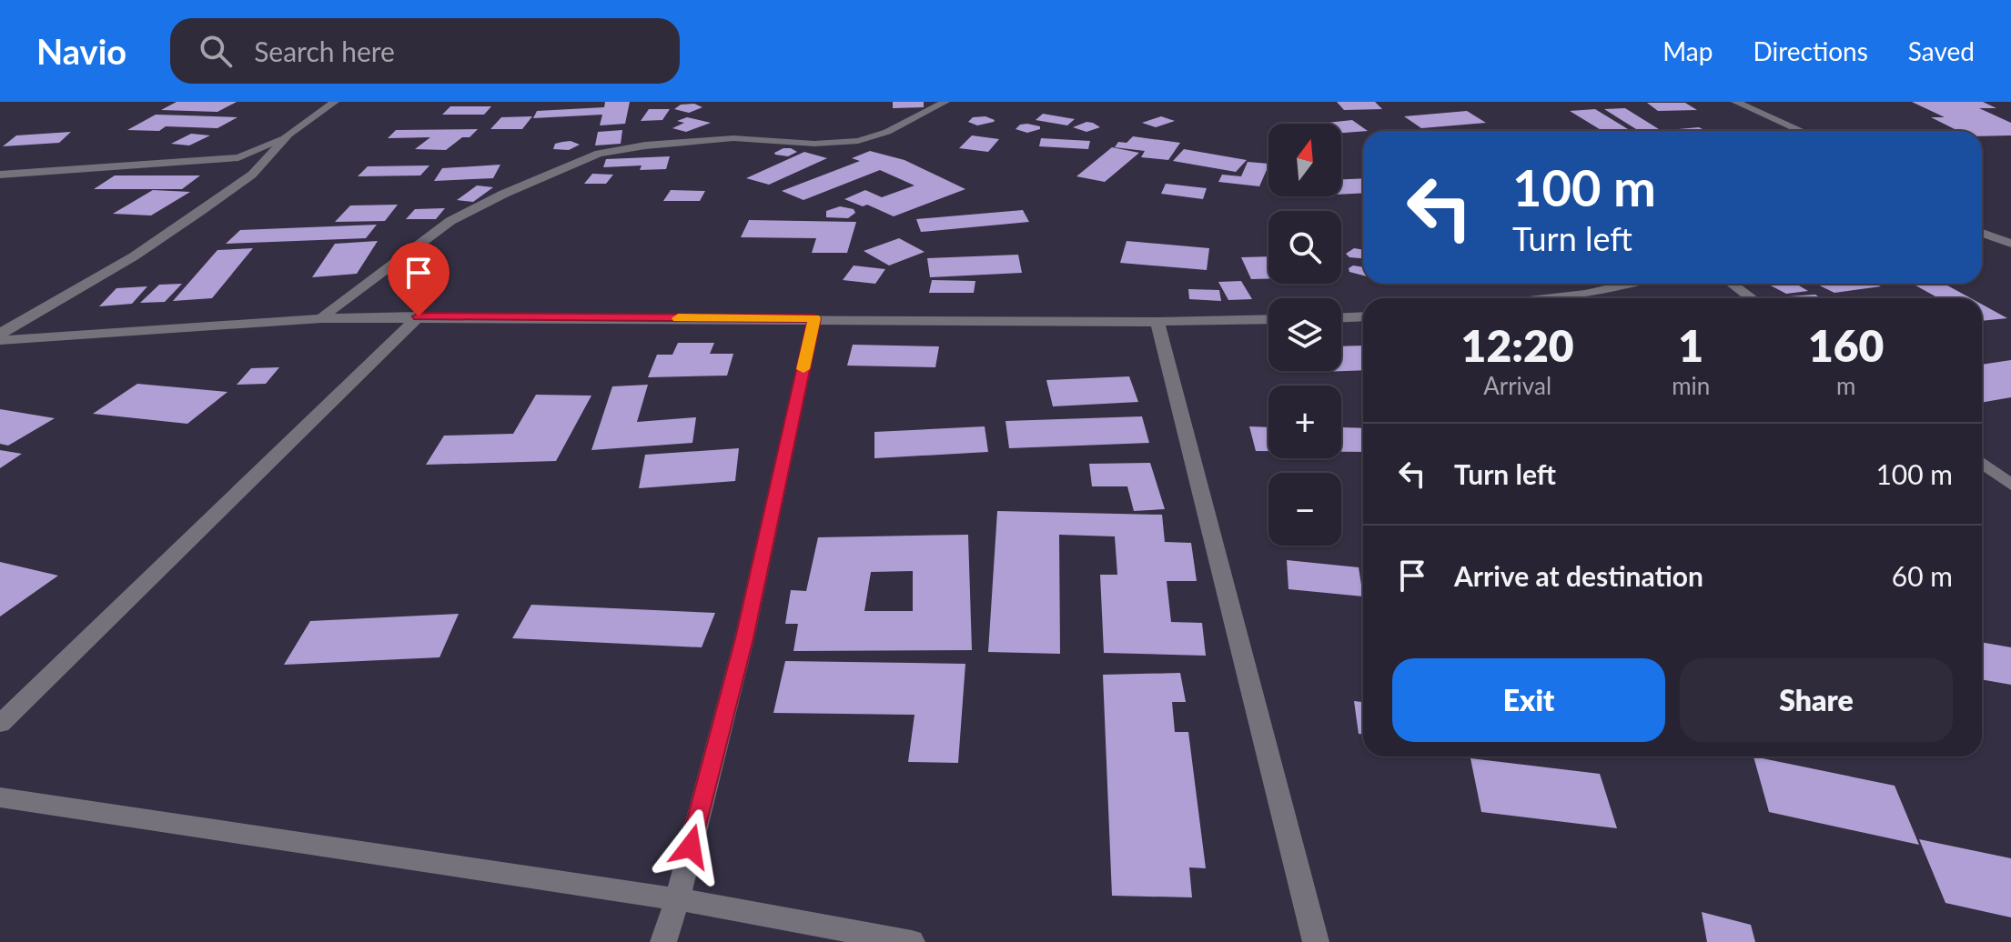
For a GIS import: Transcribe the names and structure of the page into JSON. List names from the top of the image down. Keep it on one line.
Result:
{"north":"top","page":{"header":"Navio","search":"Search here","nav":["Map","Directions","Saved"],"map_buttons":["+","−"],"turn":["100 m","Turn left"],"eta":["12:20","Arrival","1","min","160","m"],"list":[{"name":"Turn left","value":"100 m"},{"name":"Arrive at destination","value":"60 m"}],"buttons":["Exit","Share"]}}
